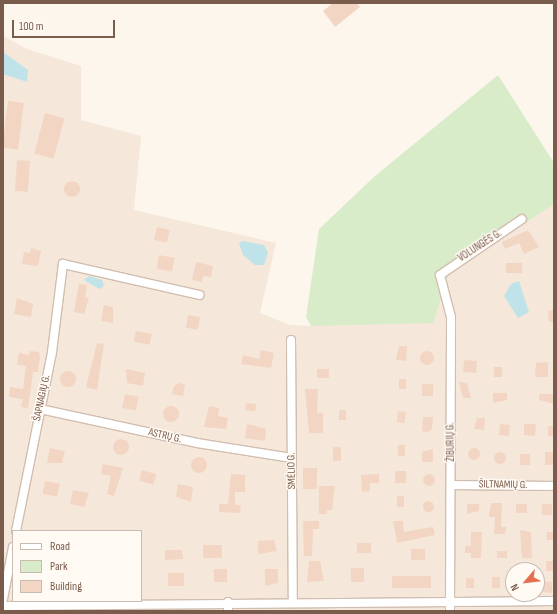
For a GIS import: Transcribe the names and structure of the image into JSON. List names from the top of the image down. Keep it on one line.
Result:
{"streets":{"street":["VOLUNGĖS G.","ŠAPNAGIŲ G.","ASTRŲ G.","ŽIBURIŲ G.","SMĖLIO G.","ŠILTNAMIŲ G."]},"crossings":[["VOLUNGĖS G.","ŽIBURIŲ G."],["ŠAPNAGIŲ G.","ASTRŲ G."],["ASTRŲ G.","SMĖLIO G."],["ŽIBURIŲ G.","ŠILTNAMIŲ G."]],"legend":["Road","Park","Building"],"scale_bar":"100 m","north":"bottom left"}
